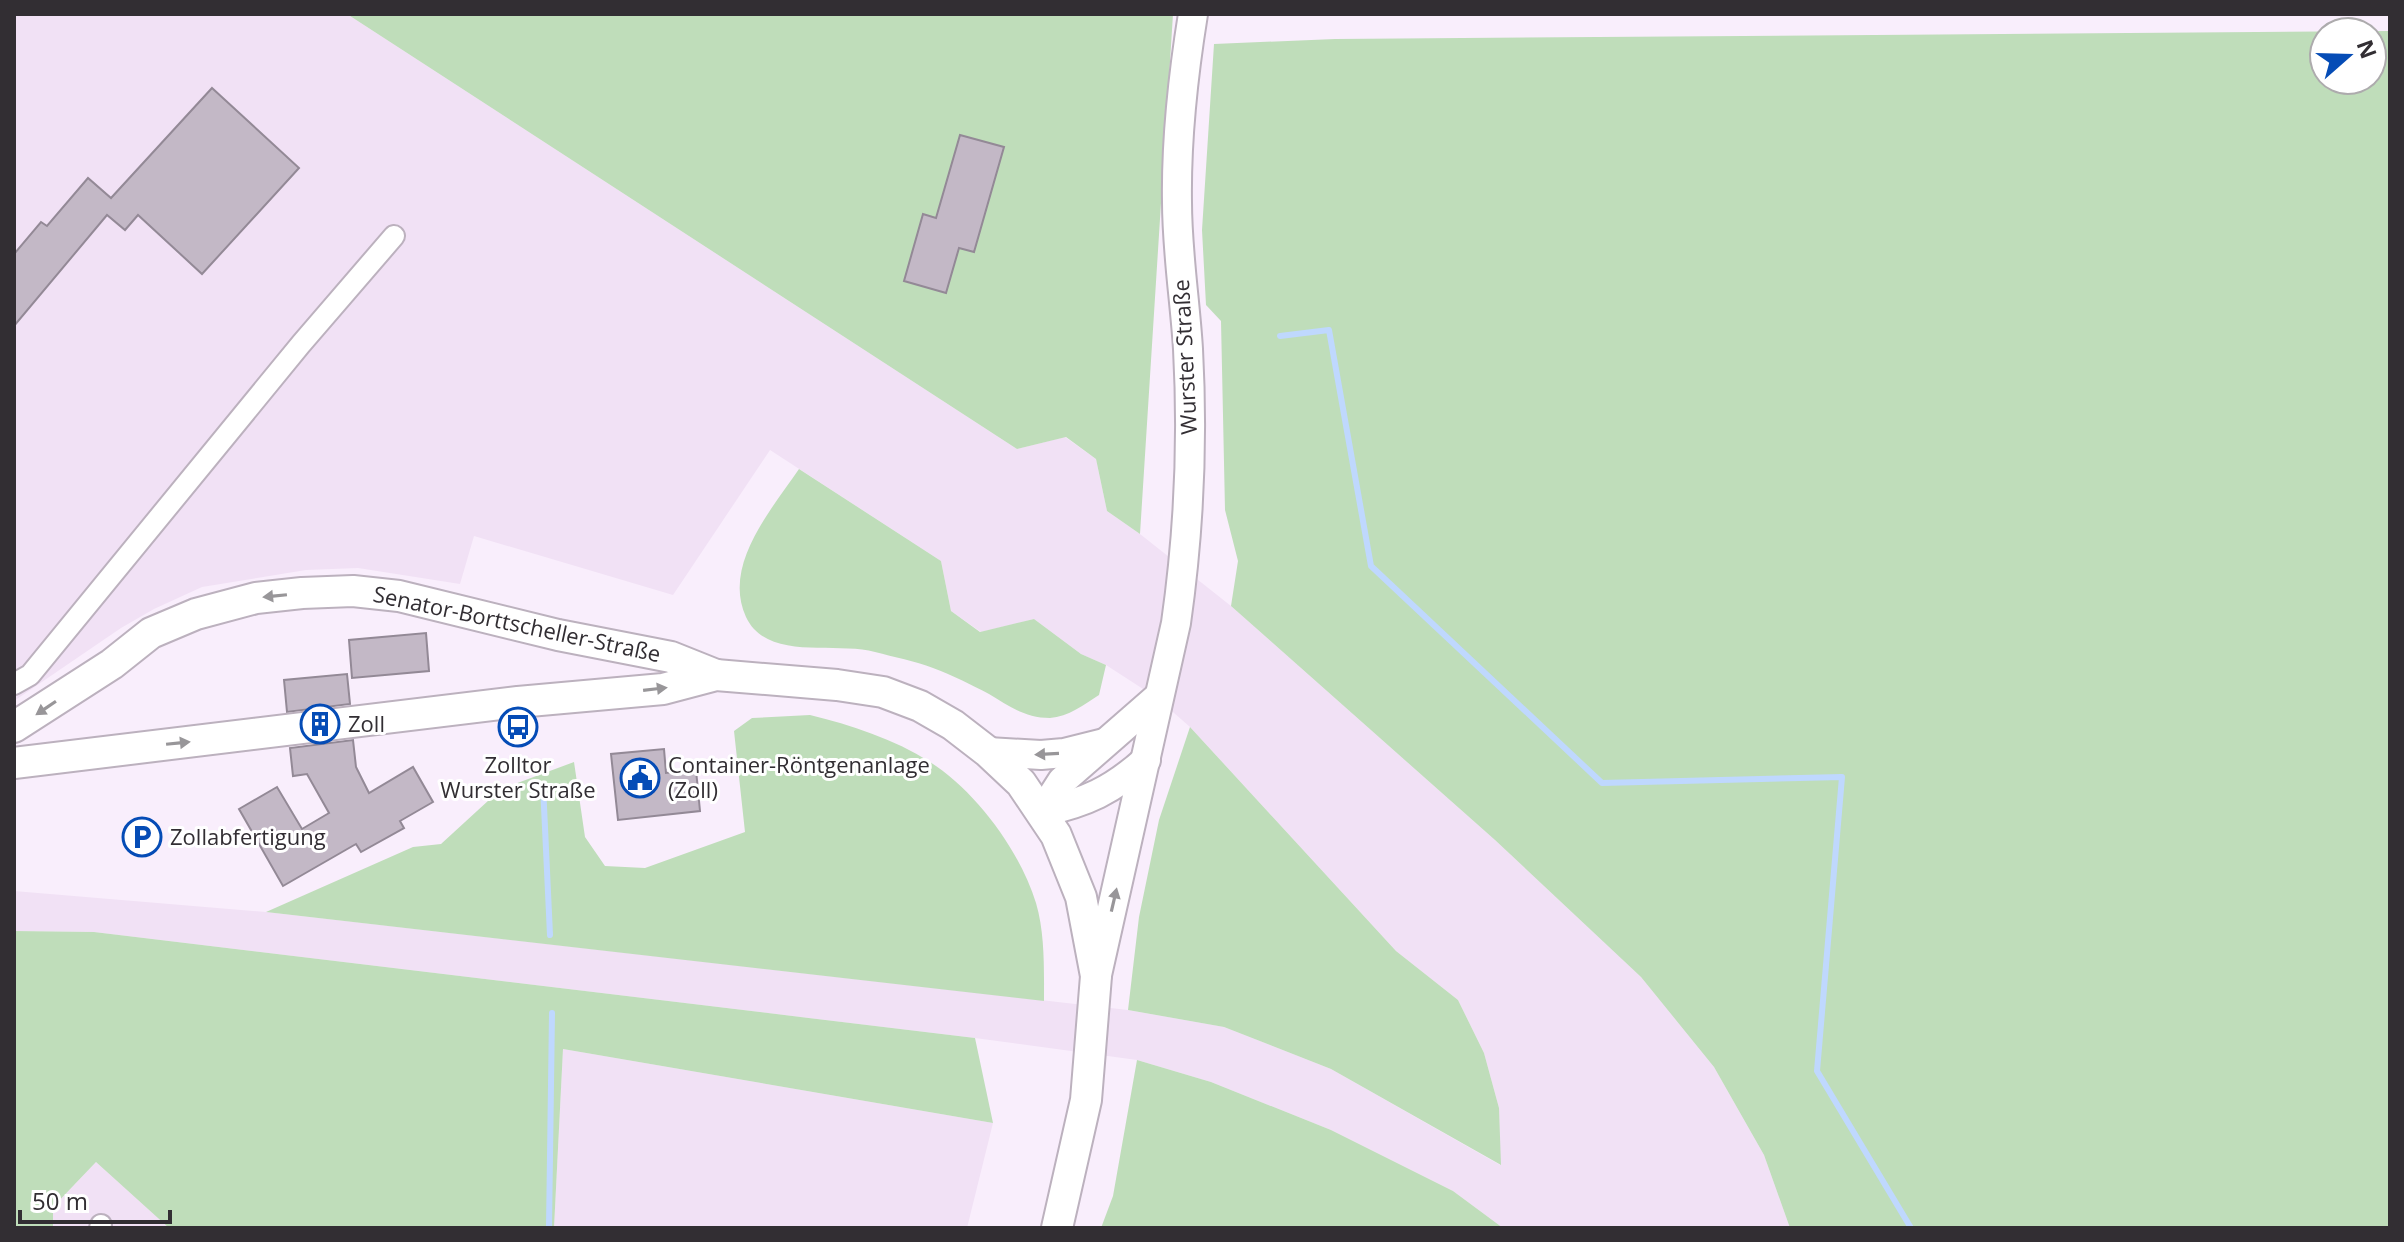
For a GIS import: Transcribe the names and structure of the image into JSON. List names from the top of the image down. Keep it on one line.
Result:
{"streets":{"main road":["Wurster Straße","Senator-Borttscheller-Straße"]},"crossings":[["Wurster Straße","Senator-Borttscheller-Straße"]],"places":{"building":["Zoll"],"bus stop":["Zolltor Wurster Straße"],"public building":["Container-Röntgenanlage (Zoll)"],"parking":["Zollabfertigung"]},"scale_bar":"50 m","north":"right"}
